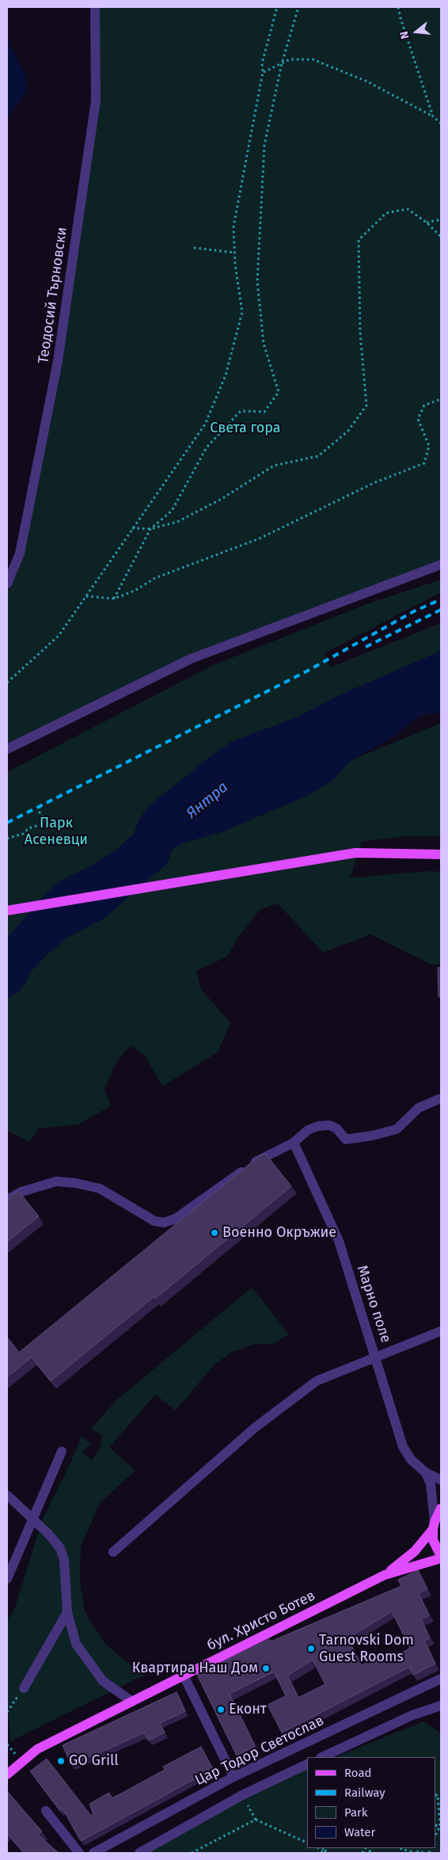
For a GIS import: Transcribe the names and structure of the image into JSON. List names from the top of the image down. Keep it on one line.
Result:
{"streets":{"main road":["бул. Христо Ботев"],"street":["Теодосий Търновски","Марно поле","Цар Тодор Светослав"]},"water":["Янтра"],"parks":["Света гора","Парк Асеневци"],"places":["Военно Окръжие","Tarnovski Dom Guest Rooms","Квартира Наш Дом","Еконт","GO Grill"],"legend":["Road","Railway","Park","Water"],"north":"left"}
